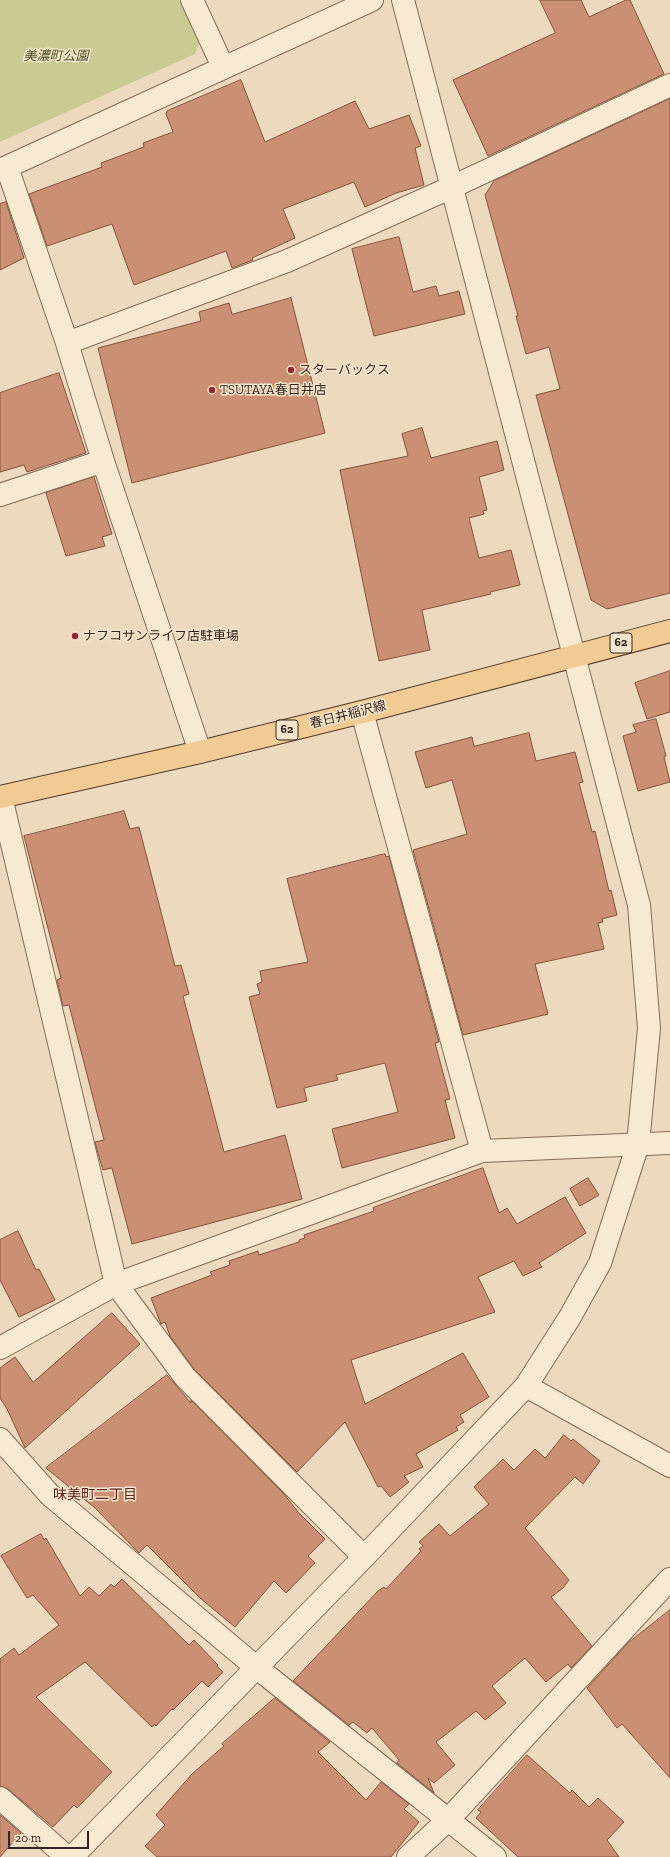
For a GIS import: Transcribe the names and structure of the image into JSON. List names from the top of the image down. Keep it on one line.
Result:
{"streets":{"main road":["62","春日井稲沢線"]},"districts":["味美町二丁目"],"parks":["美濃町公園"],"places":["スターバックス","TSUTAYA春日井店","ナフコサンライフ店駐車場"],"scale_bar":"20 m"}
